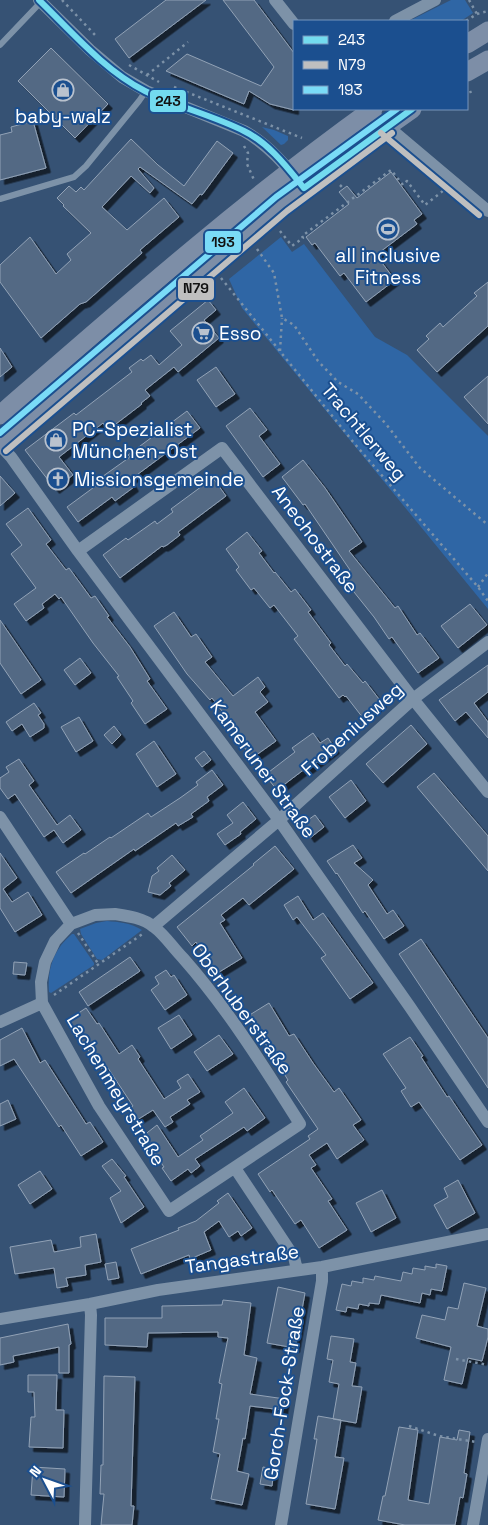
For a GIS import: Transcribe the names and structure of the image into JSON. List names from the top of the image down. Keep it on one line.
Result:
{"streets":{"street":["Anechostraße","Frobeniusweg","Kameruner Straße","Oberhuberstraße","Lachenmeyrstraße","Tangastraße","Gorch-Fock-Straße"],"path":["Trachtlerweg"]},"crossings":[["Anechostraße","Frobeniusweg"],["Anechostraße","Kameruner Straße"],["Frobeniusweg","Kameruner Straße"],["Frobeniusweg","Oberhuberstraße"],["Oberhuberstraße","Lachenmeyrstraße"],["Tangastraße","Gorch-Fock-Straße"]],"places":{"shop":["baby-walz","PC-Spezialist München-Ost"],"sports":["all inclusive Fitness"],"supermarket":["Esso"],"church":["Missionsgemeinde"]},"lines":["transit line 243","transit line 193","transit line N79"],"legend":["243","N79","193"],"north":"top left"}
